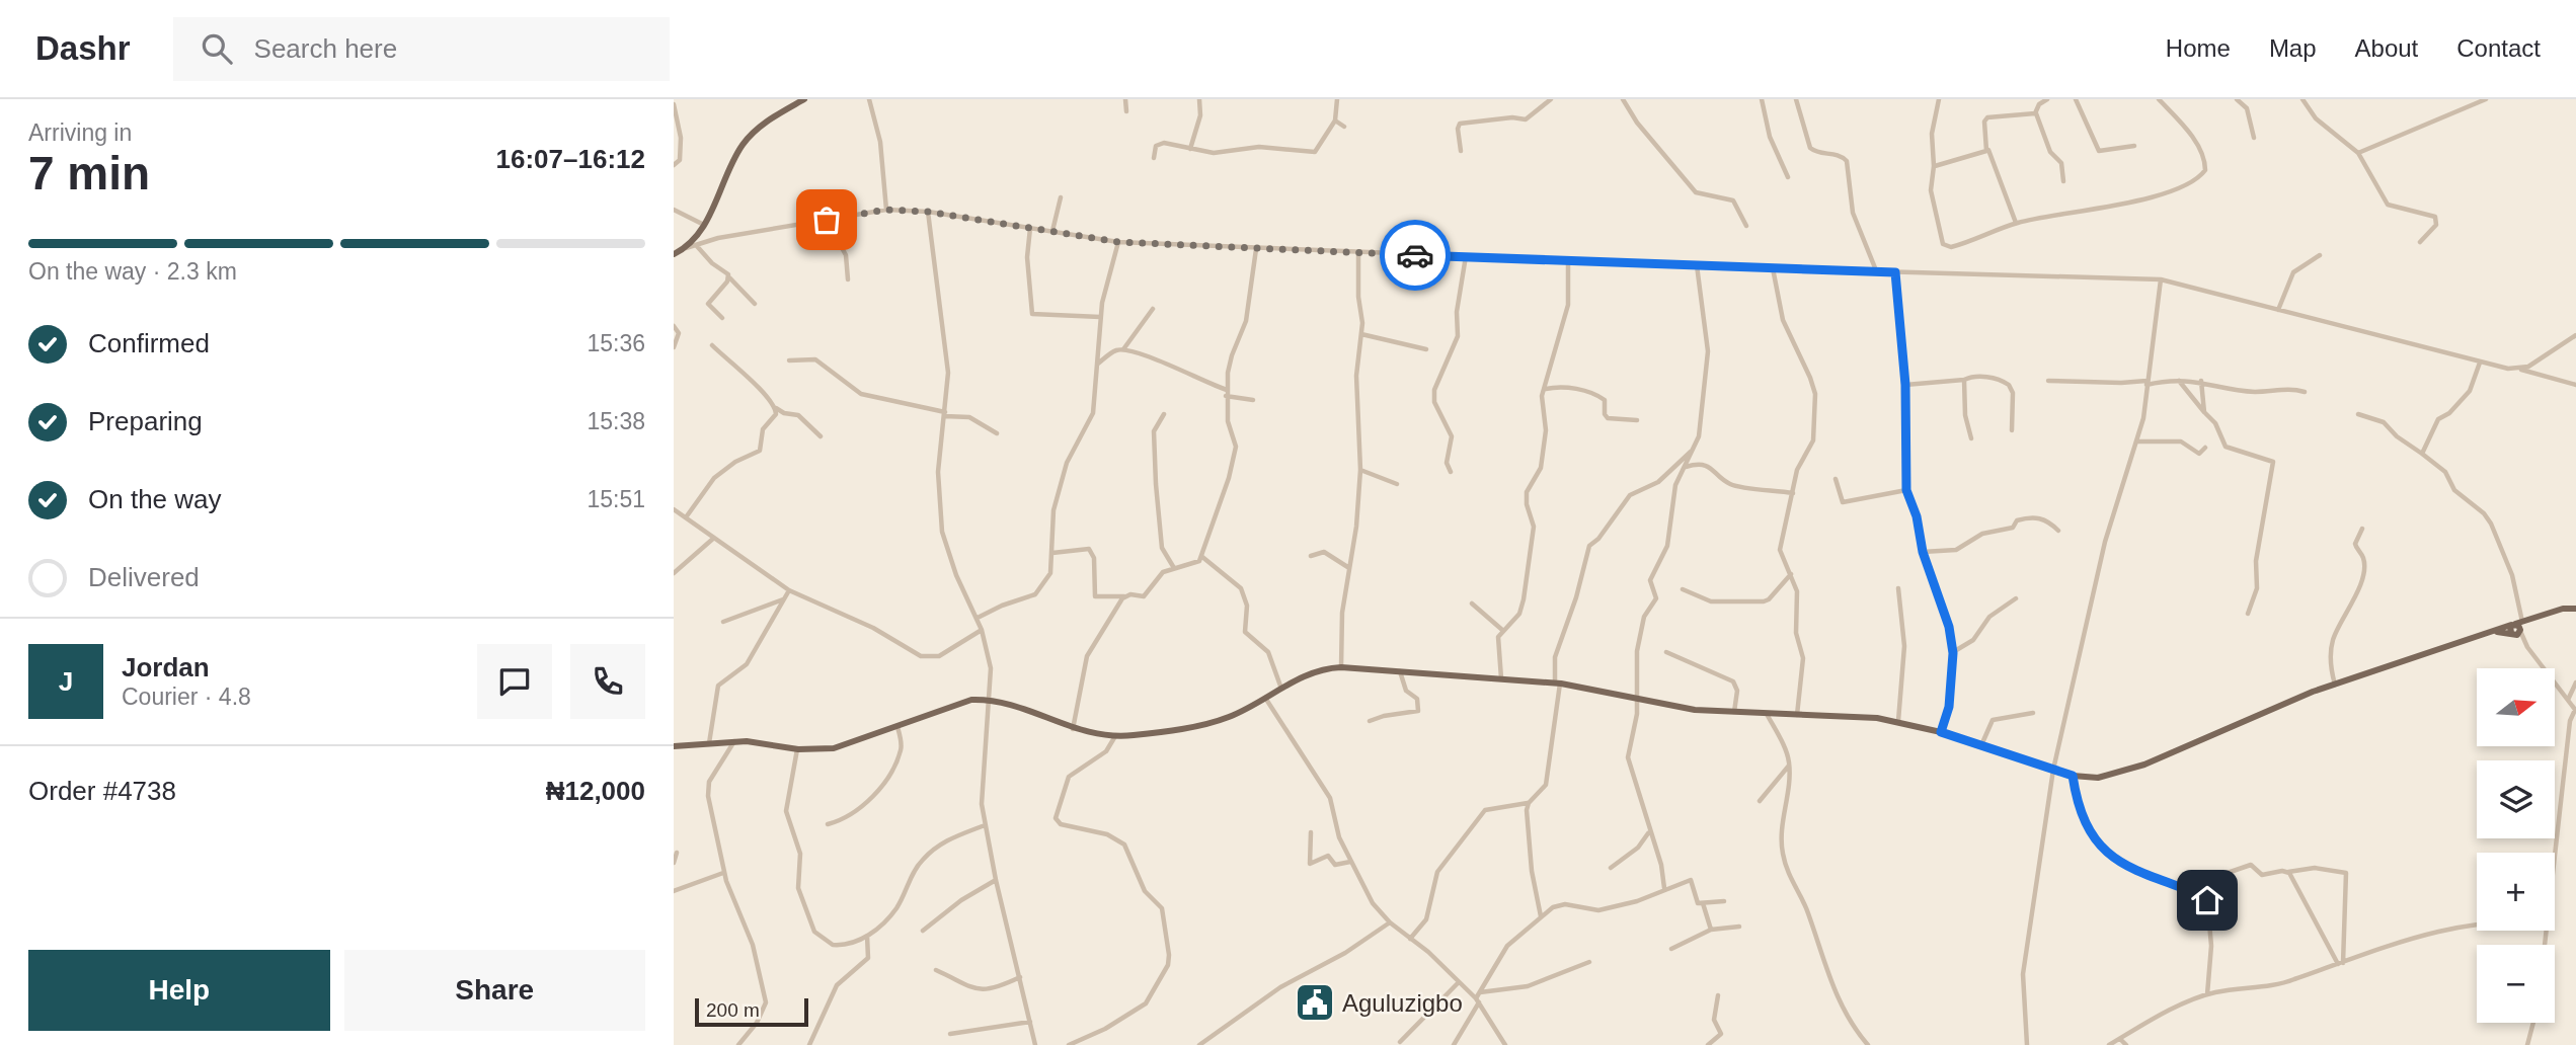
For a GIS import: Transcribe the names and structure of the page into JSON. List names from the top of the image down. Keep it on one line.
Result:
{"places":{"public building":["Aguluzigbo"]},"scale_bar":"200 m","north":"right","page":{"header":"Dashr","search":"Search here","nav":["Home","Map","About","Contact"],"heading":["7 min","Arriving in","16:07–16:12"],"panel":["Jordan","Courier · 4.8","Order #4738","₦12,000"],"bar":"On the way · 2.3 km","list":[["Confirmed","15:36"],["Preparing","15:38"],["On the way","15:51"],"Delivered"],"round":"J","map_buttons":["+","−"],"buttons":["Help","Share"],"scale":"200 m"}}
